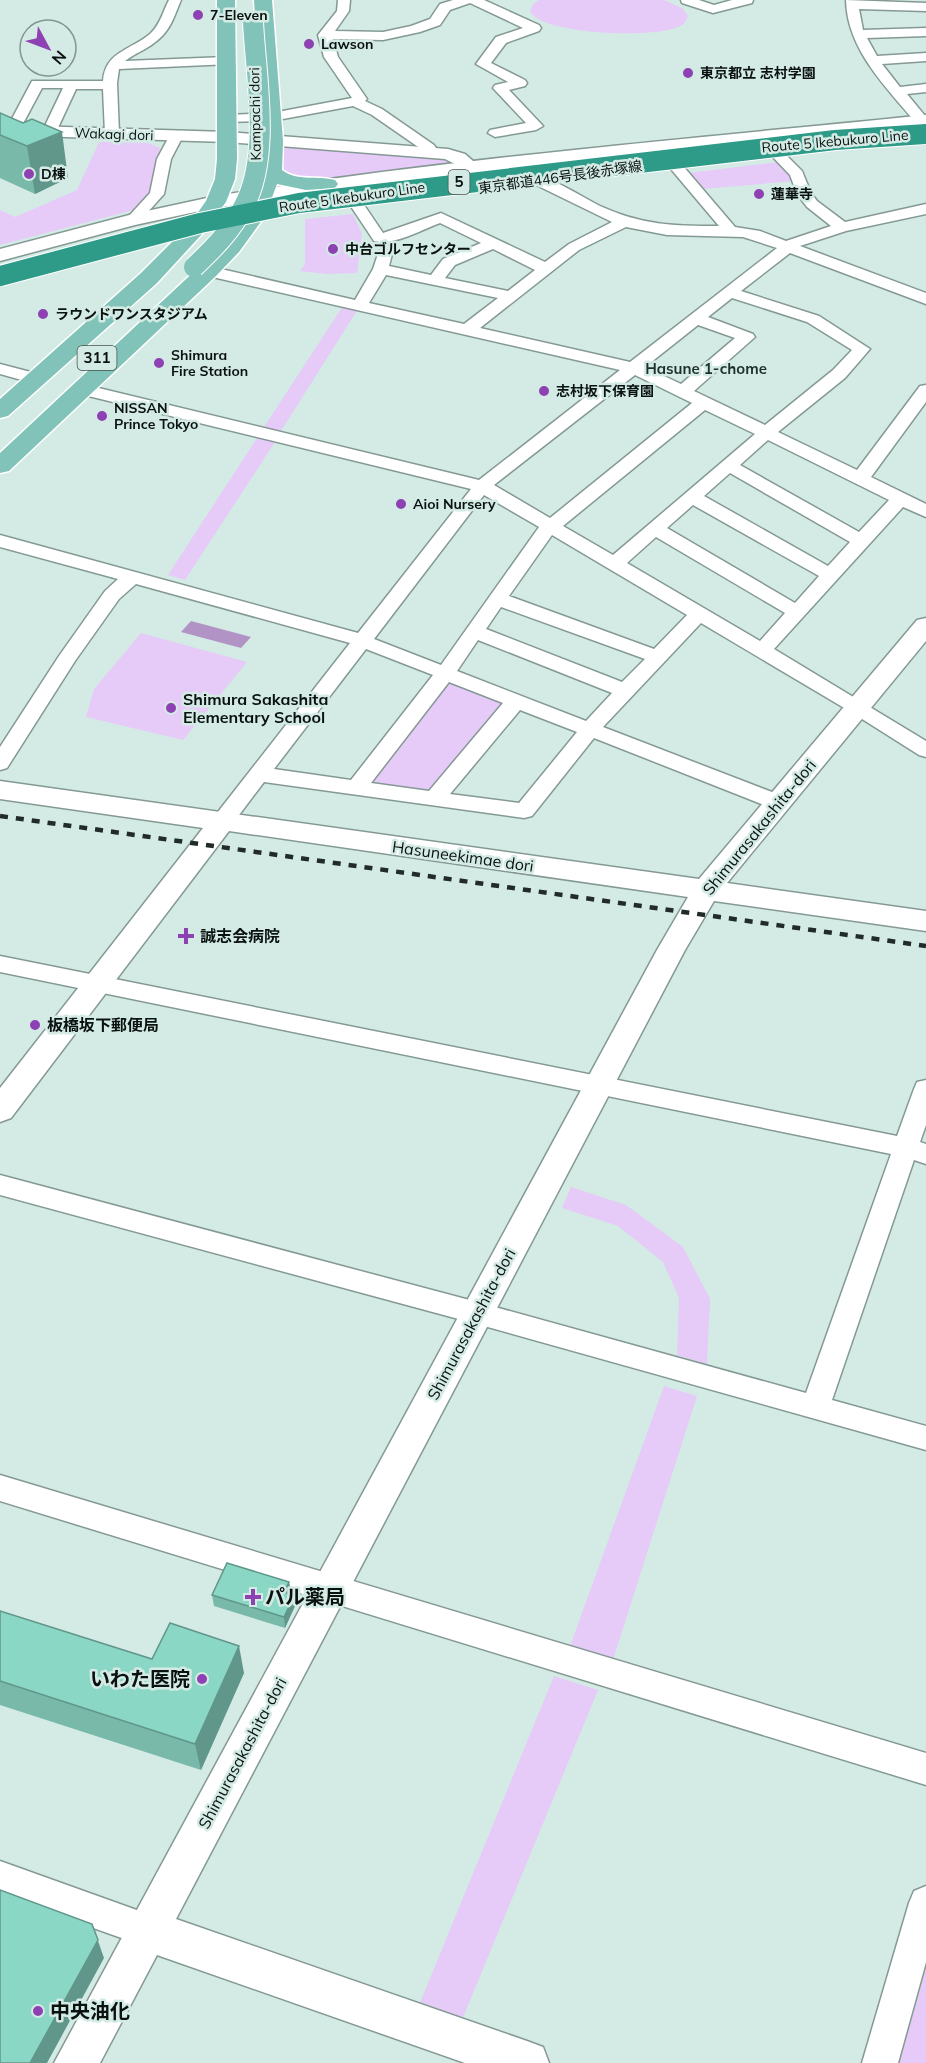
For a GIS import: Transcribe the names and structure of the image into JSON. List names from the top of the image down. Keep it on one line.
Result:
{"streets":{"highway":["Route 5 Ikebukuro Line","5"],"main road":["Kampachi dori","東京都道446号長後赤塚線","311"],"street":["Wakagi dori","Shimurasakashita-dori","Hasuneekimae dori"]},"crossings":[["Wakagi dori","東京都道446号長後赤塚線"],["Route 5 Ikebukuro Line","東京都道446号長後赤塚線"],["Shimurasakashita-dori","Hasuneekimae dori"]],"districts":["Hasune 1-chome"],"places":{"other":["7-Eleven","Lawson","東京都立 志村学園","D棟","蓮華寺","中台ゴルフセンター","ラウンドワンスタジアム","Shimura Fire Station","志村坂下保育園","NISSAN Prince Tokyo","Aioi Nursery","Shimura Sakashita Elementary School","板橋坂下郵便局","いわた医院","中央油化"],"health":["誠志会病院","パル薬局"]},"north":"bottom right"}
